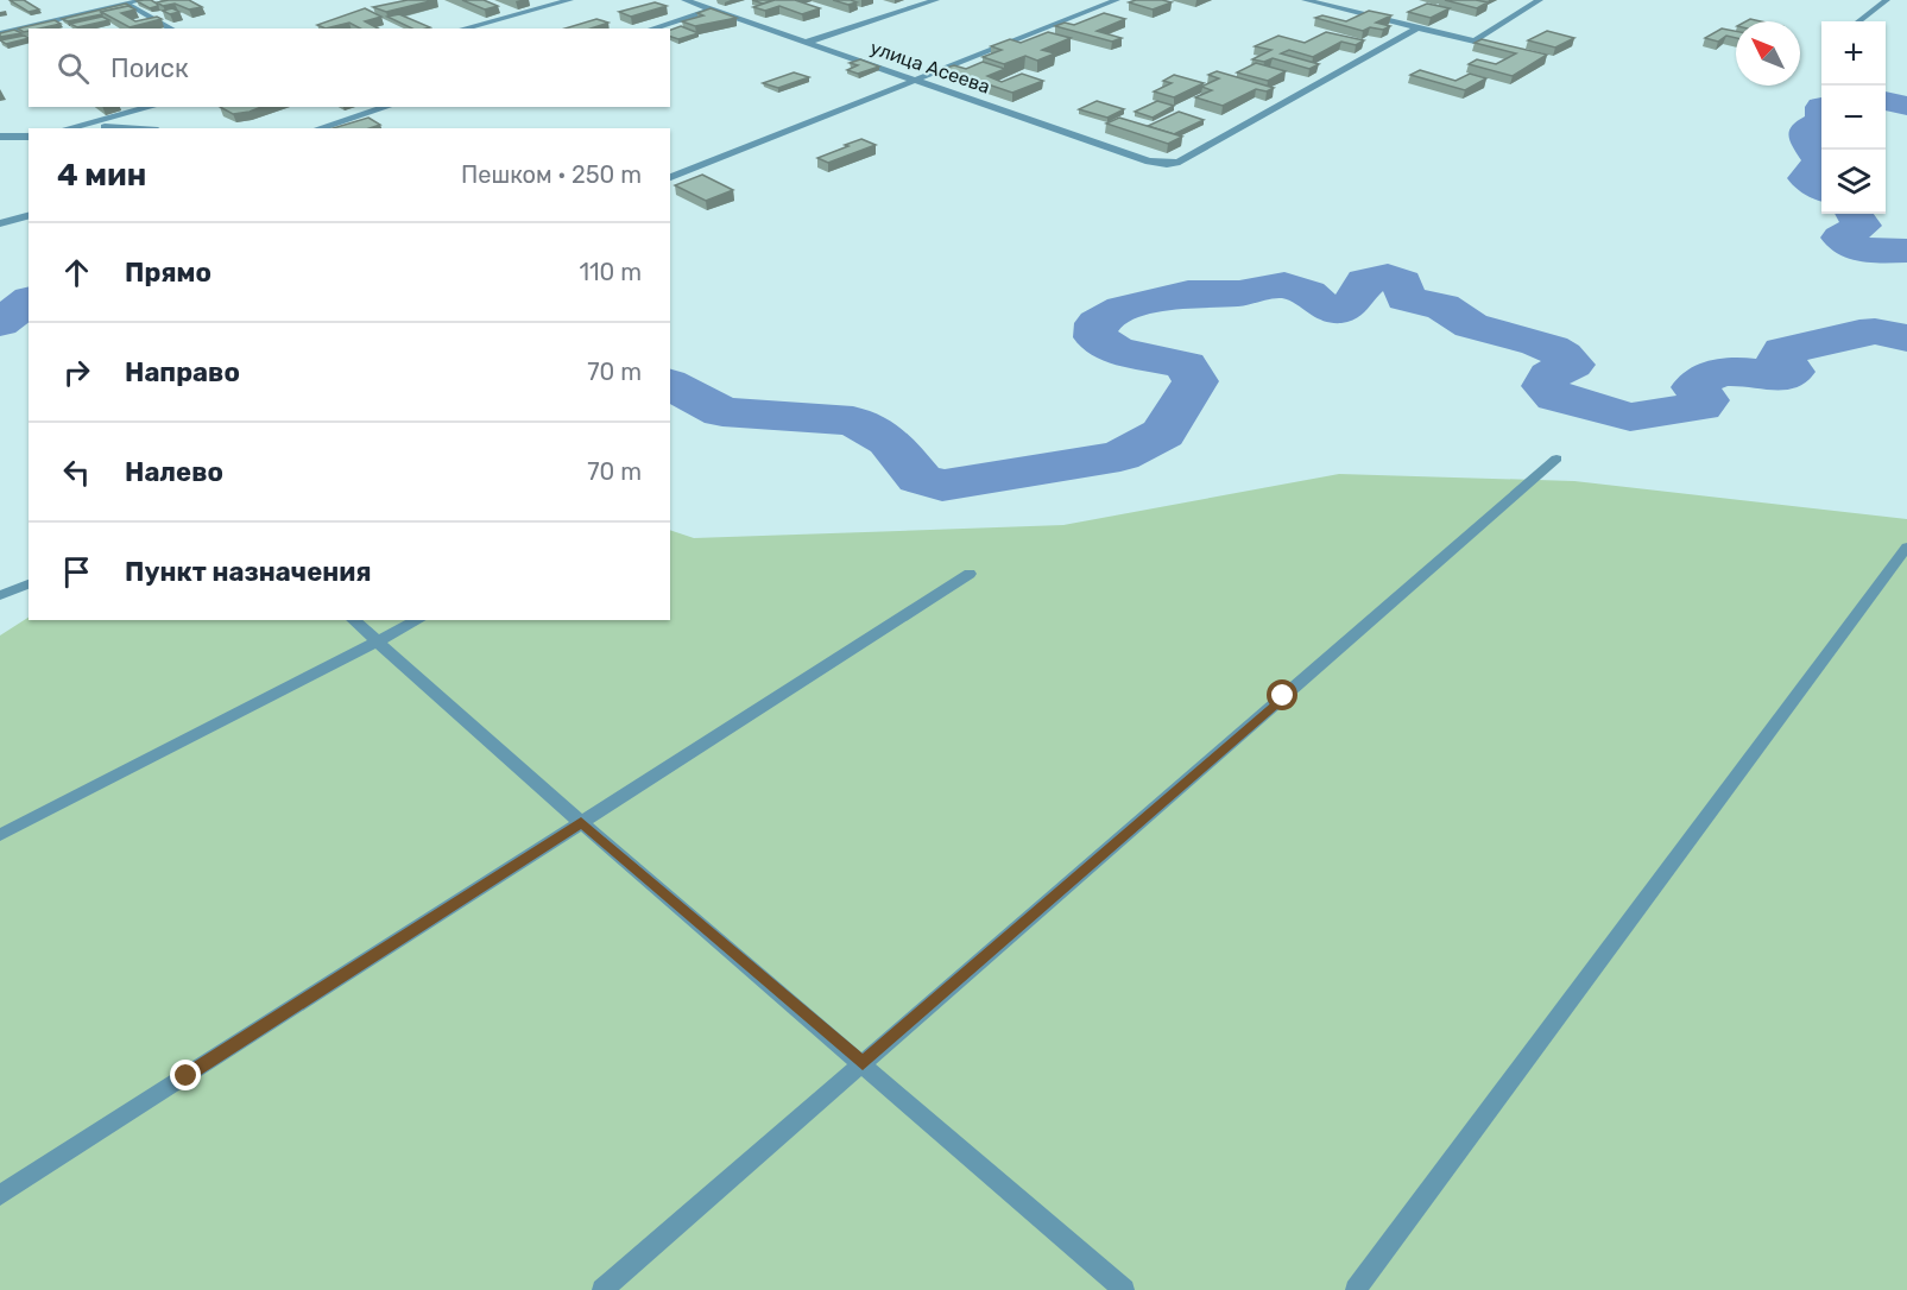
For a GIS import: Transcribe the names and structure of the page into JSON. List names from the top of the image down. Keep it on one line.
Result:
{"streets":{"street":["улица Асеева"]},"north":"top left","page":{"map_buttons":["+","−"],"search":"Поиск","heading":["4 мин","Пешком · 250 m"],"list":[["Прямо","110 m"],["Направо","70 m"],["Налево","70 m"],"Пункт назначения"]}}
